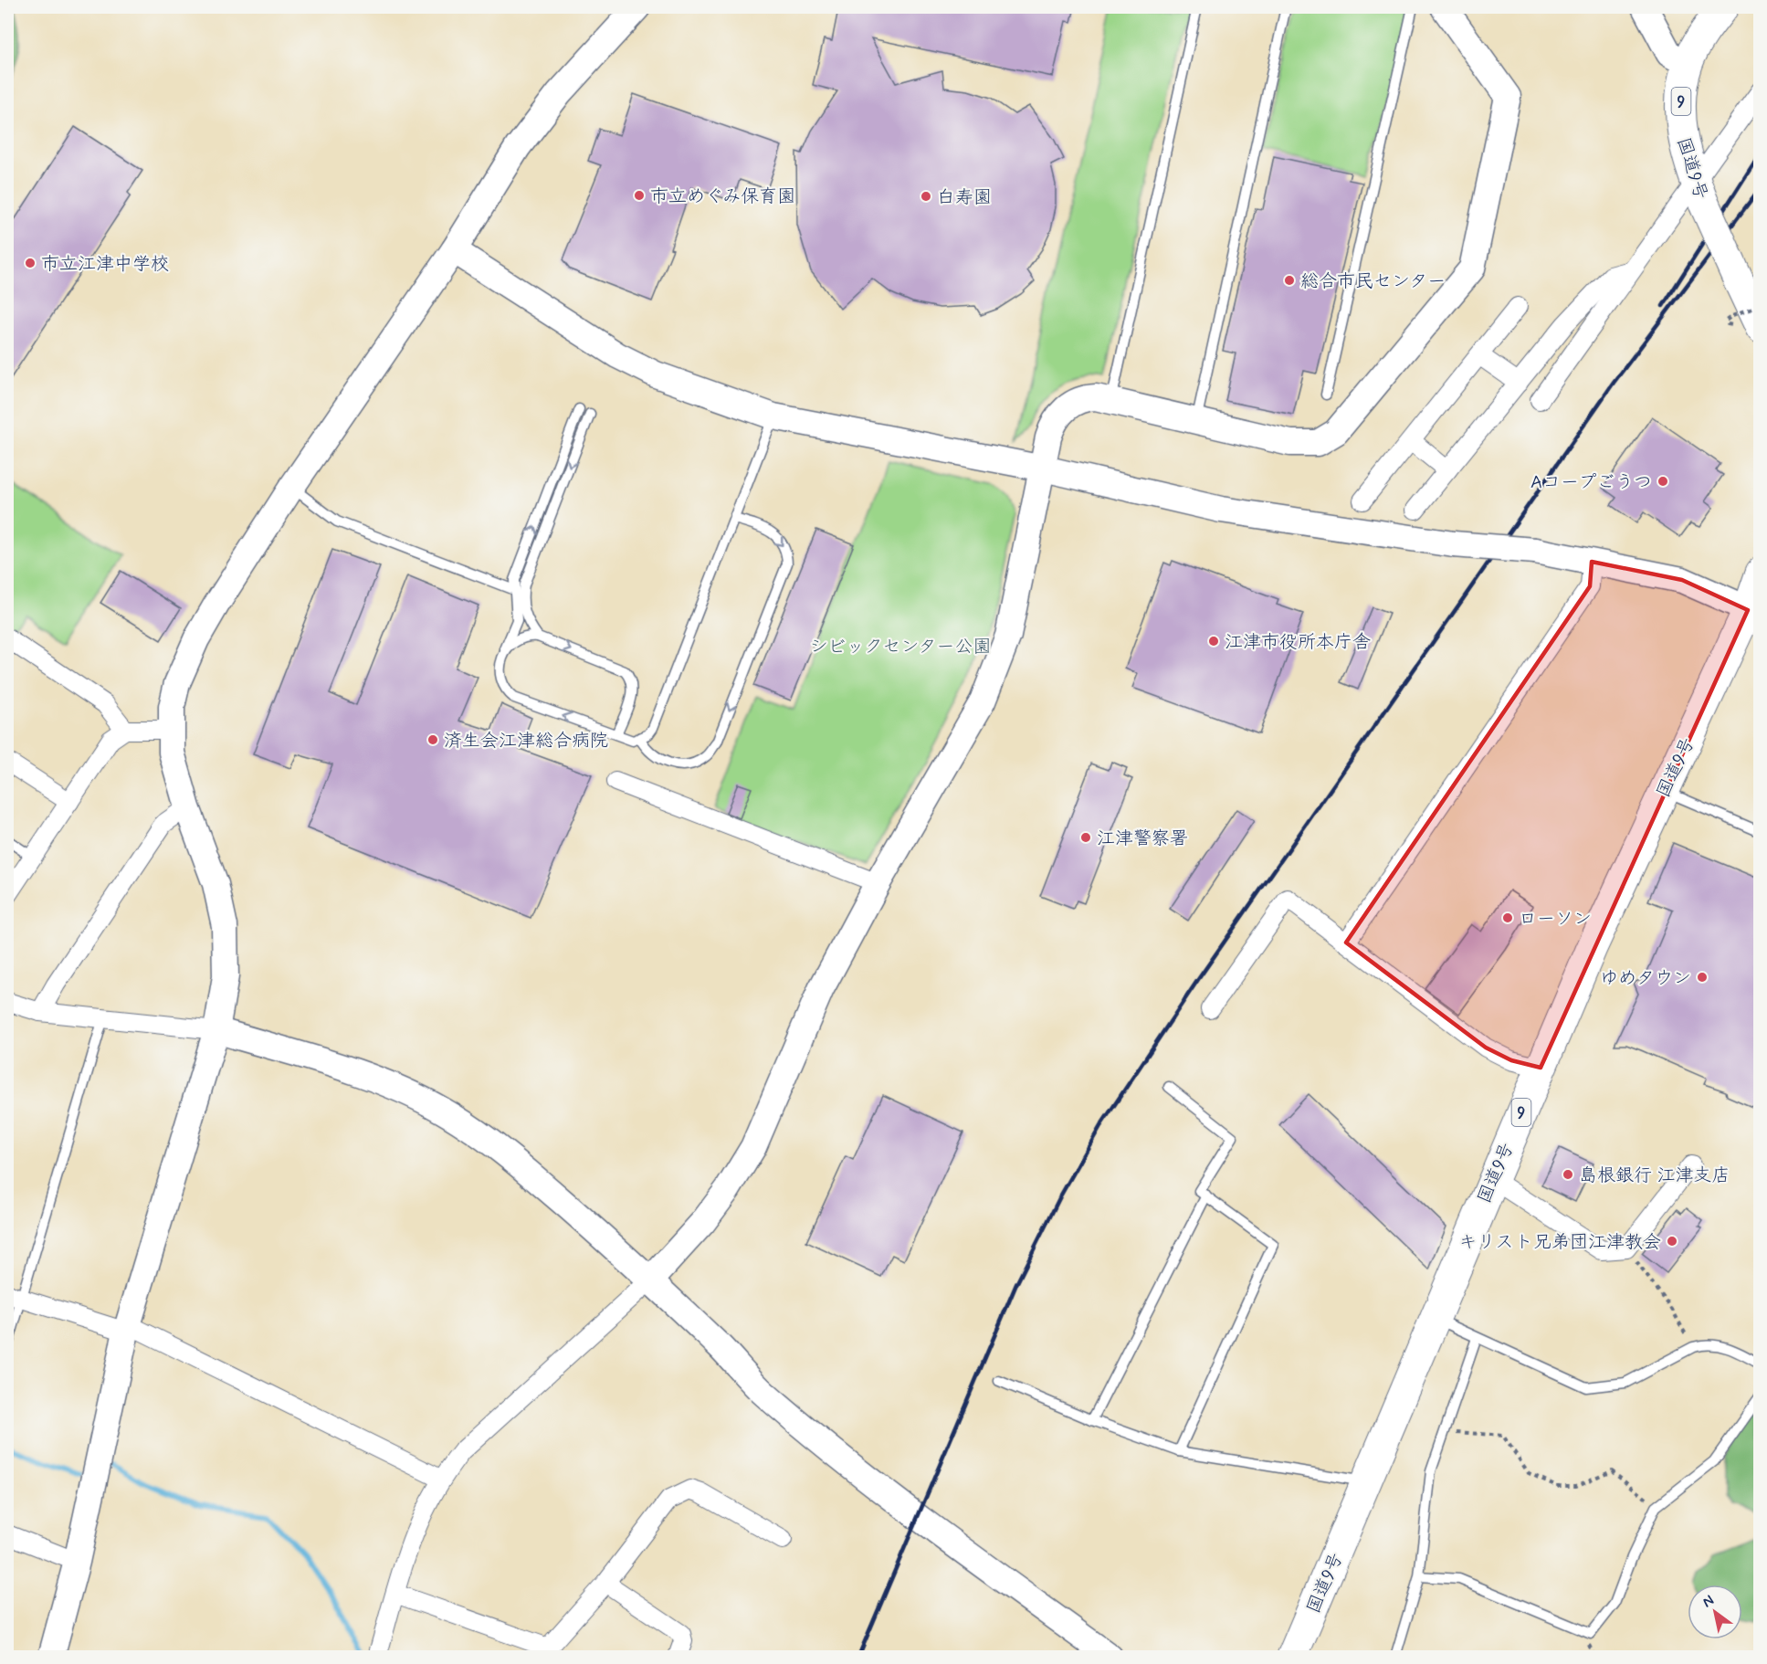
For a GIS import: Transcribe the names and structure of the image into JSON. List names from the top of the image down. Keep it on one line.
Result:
{"streets":{"highway":["9","国道9号"]},"parks":["シビックセンター公園"],"places":["市立めぐみ保育園","白寿園","市立江津中学校","総合市民センター","Aコープごうつ","江津市役所本庁舎","済生会江津総合病院","江津警察署","ローソン","ゆめタウン","島根銀行 江津支店","キリスト兄弟団江津教会"],"north":"top left"}
